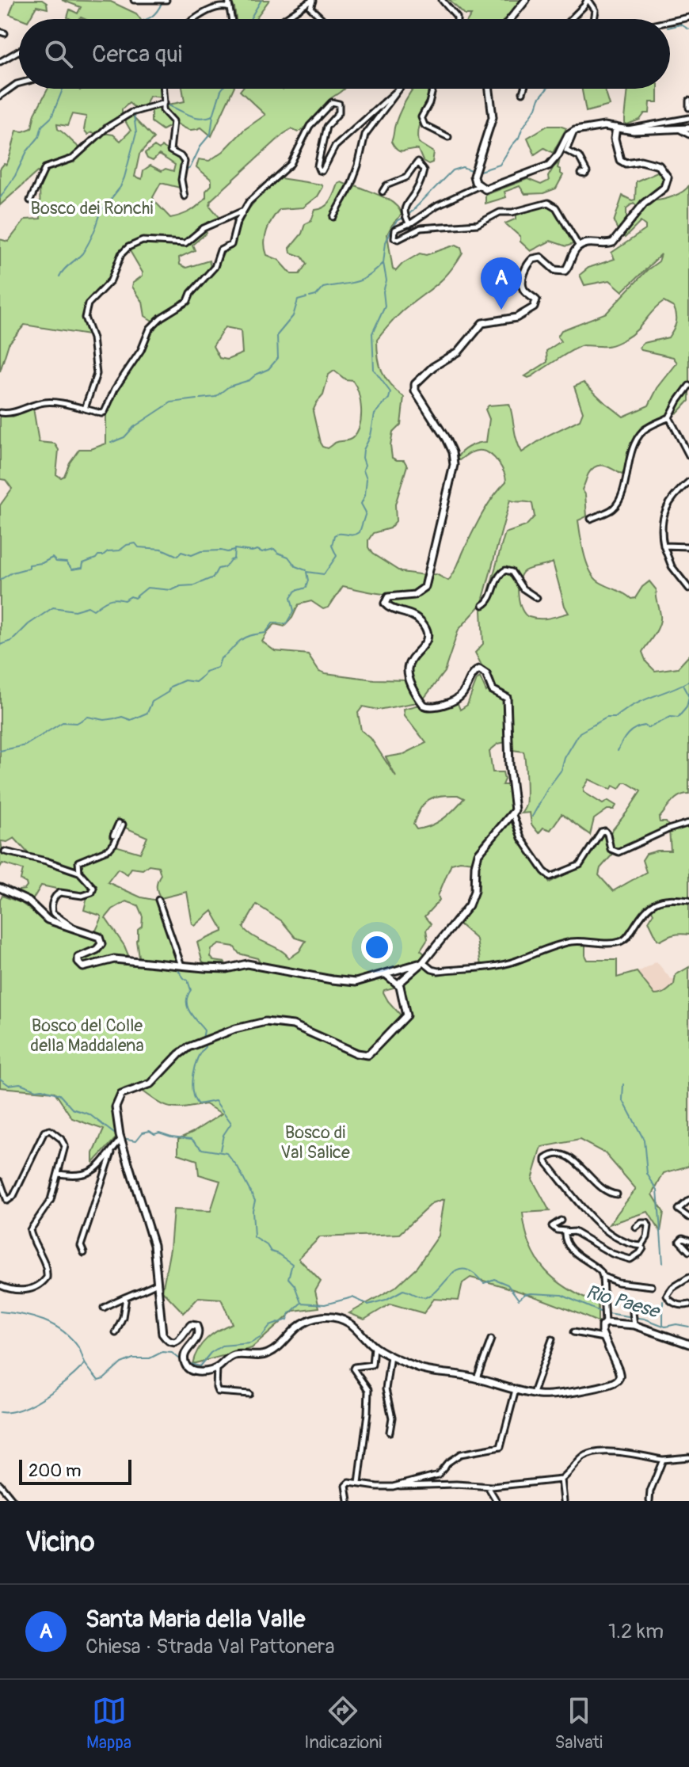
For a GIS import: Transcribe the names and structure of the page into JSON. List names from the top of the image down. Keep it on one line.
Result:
{"water":["Rio Paese"],"parks":["Bosco dei Ronchi","Bosco del Colle della Maddalena","Bosco di Val Salice"],"scale_bar":"200 m","page":{"search":"Cerca qui","pins":"A","scale":"200 m","heading":"Vicino","list":[{"mark":"A","name":"Santa Maria della Valle","note":"Chiesa · Strada Val Pattonera","value":"1.2 km"}],"nav":["Mappa","Indicazioni","Salvati"]}}
